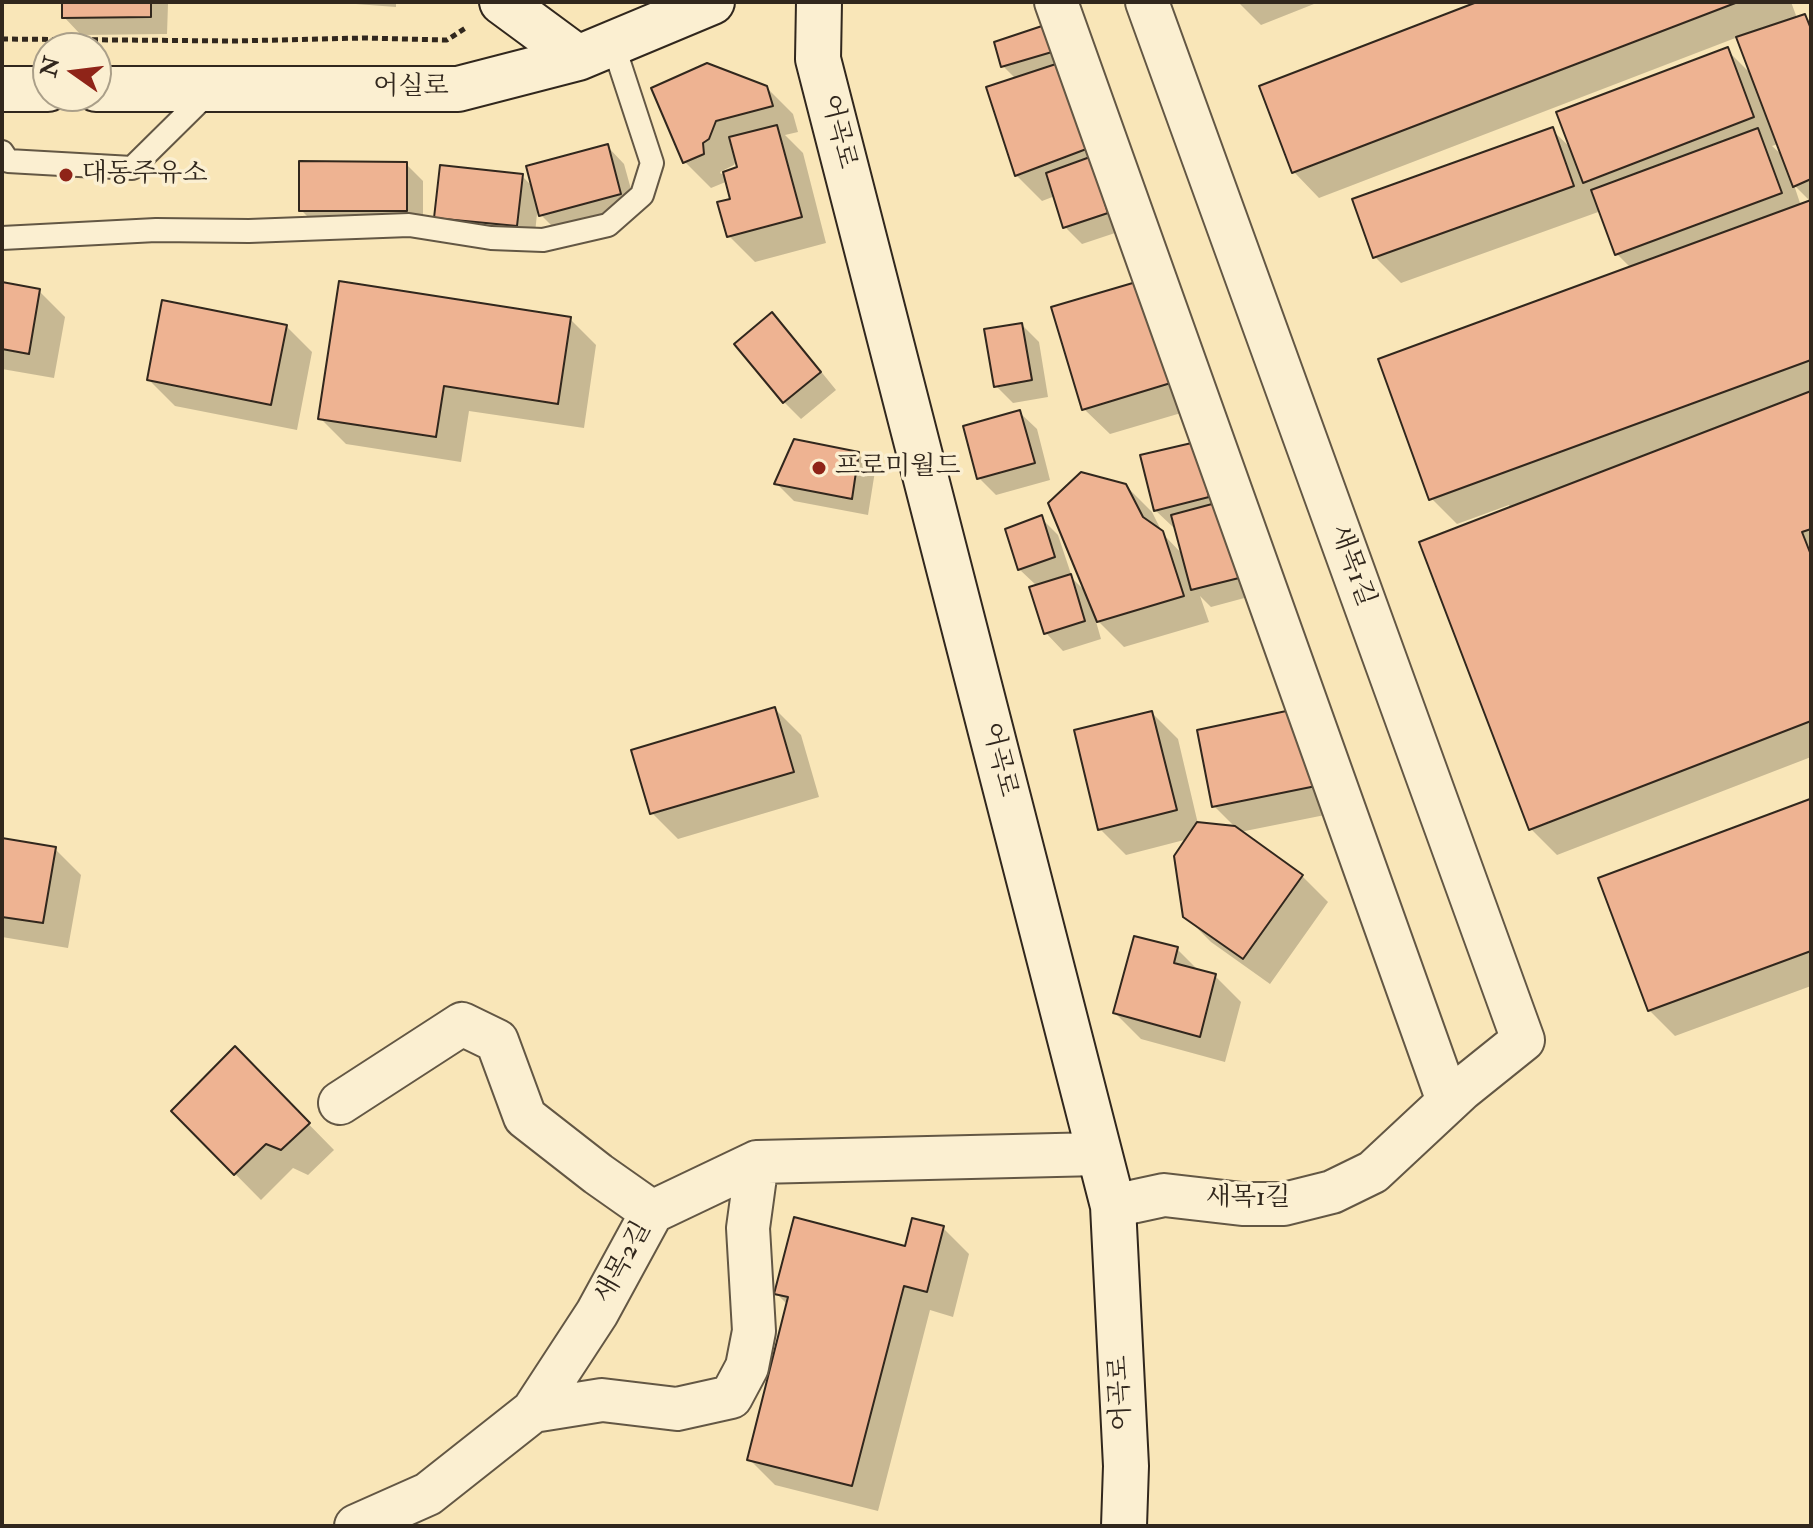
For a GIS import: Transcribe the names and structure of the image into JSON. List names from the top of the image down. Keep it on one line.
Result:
{"streets":{"street":["어실로","어곡로","새목1길","새목2길"]},"crossings":[["어곡로","새목1길"],["어곡로","새목2길"]],"places":["대동주유소","프로미월드"],"north":"left"}
